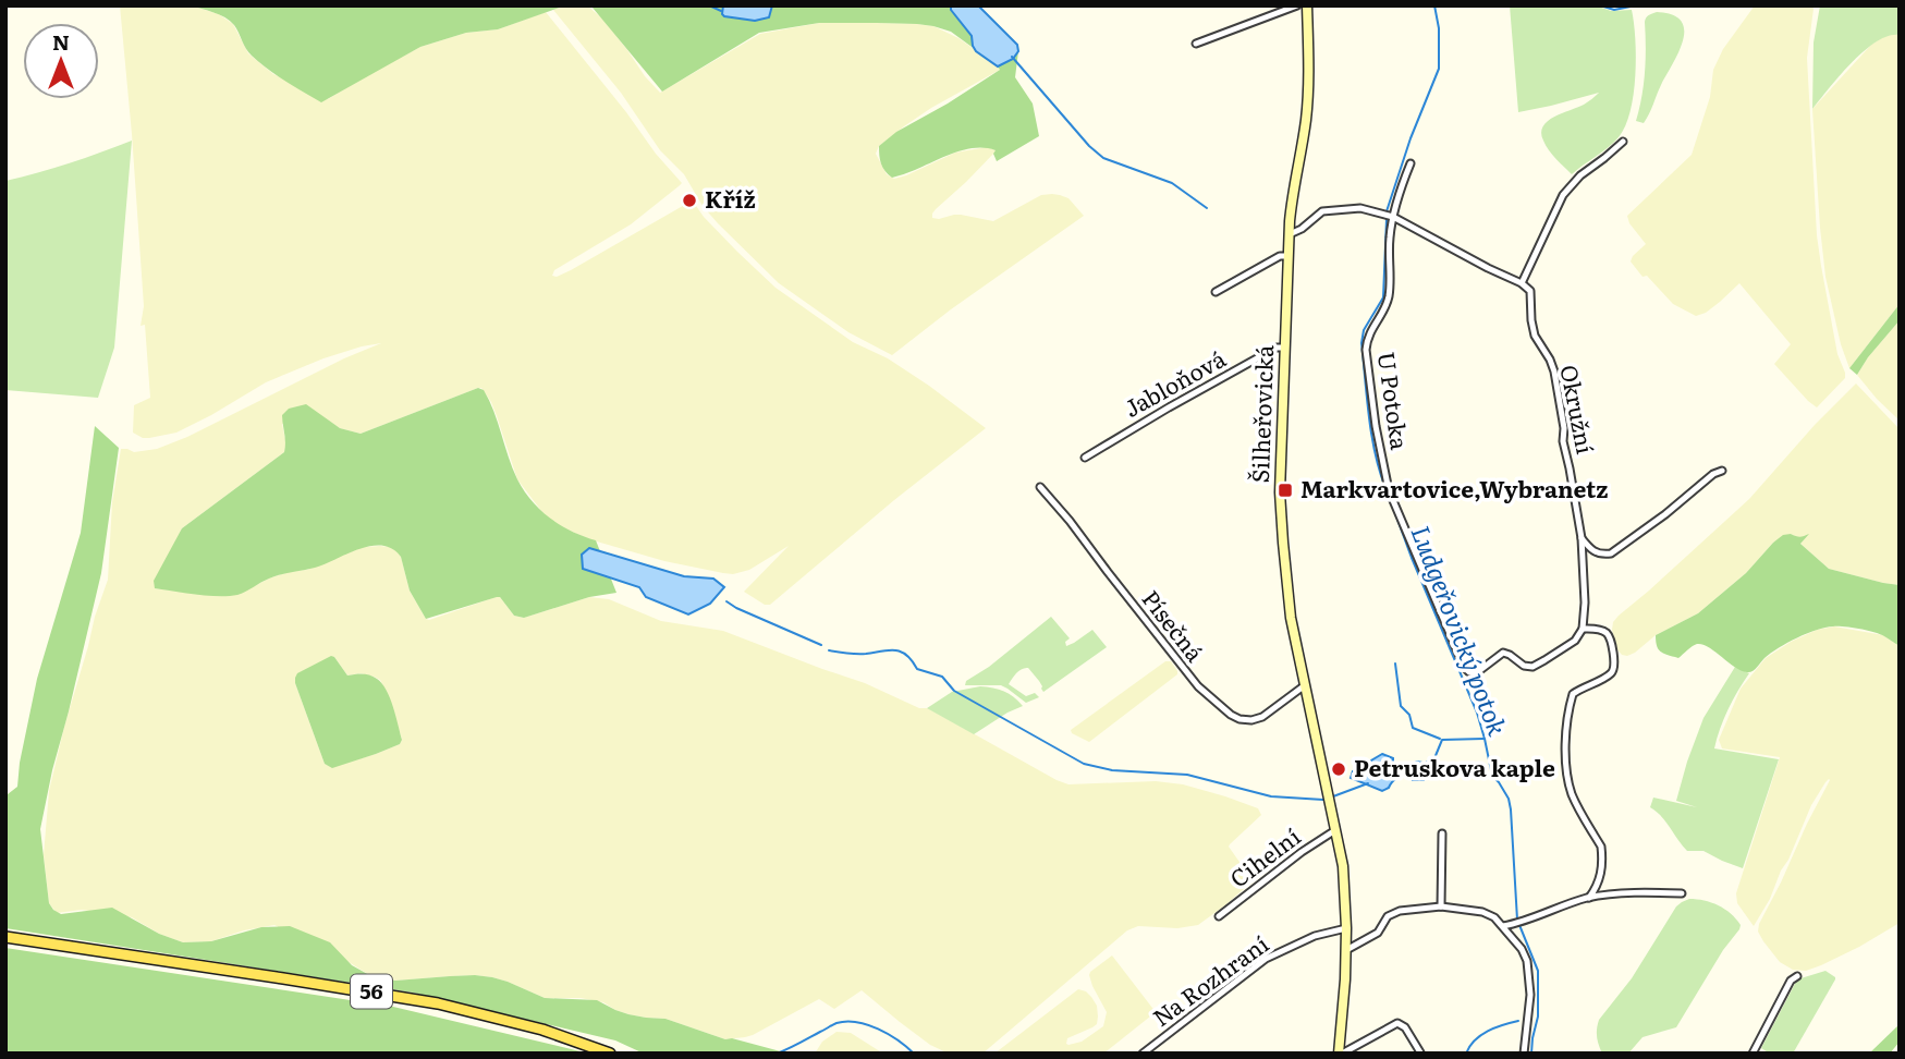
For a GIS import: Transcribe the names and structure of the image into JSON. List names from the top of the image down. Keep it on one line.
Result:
{"streets":{"main road":["56"],"street":["Jabloňová","U Potoka","Okružní","Šilheřovická","Písečná","Cihelní","Na Rozhraní"]},"crossings":[["Jabloňová","Šilheřovická"],["U Potoka","Okružní"],["Šilheřovická","Písečná"],["Šilheřovická","Cihelní"],["Šilheřovická","Na Rozhraní"]],"water":["Ludgeřovický potok"],"places":{"other":["Kříž","Petruskova kaple"],"transit":["Markvartovice,Wybranetz"]},"north":"top"}
